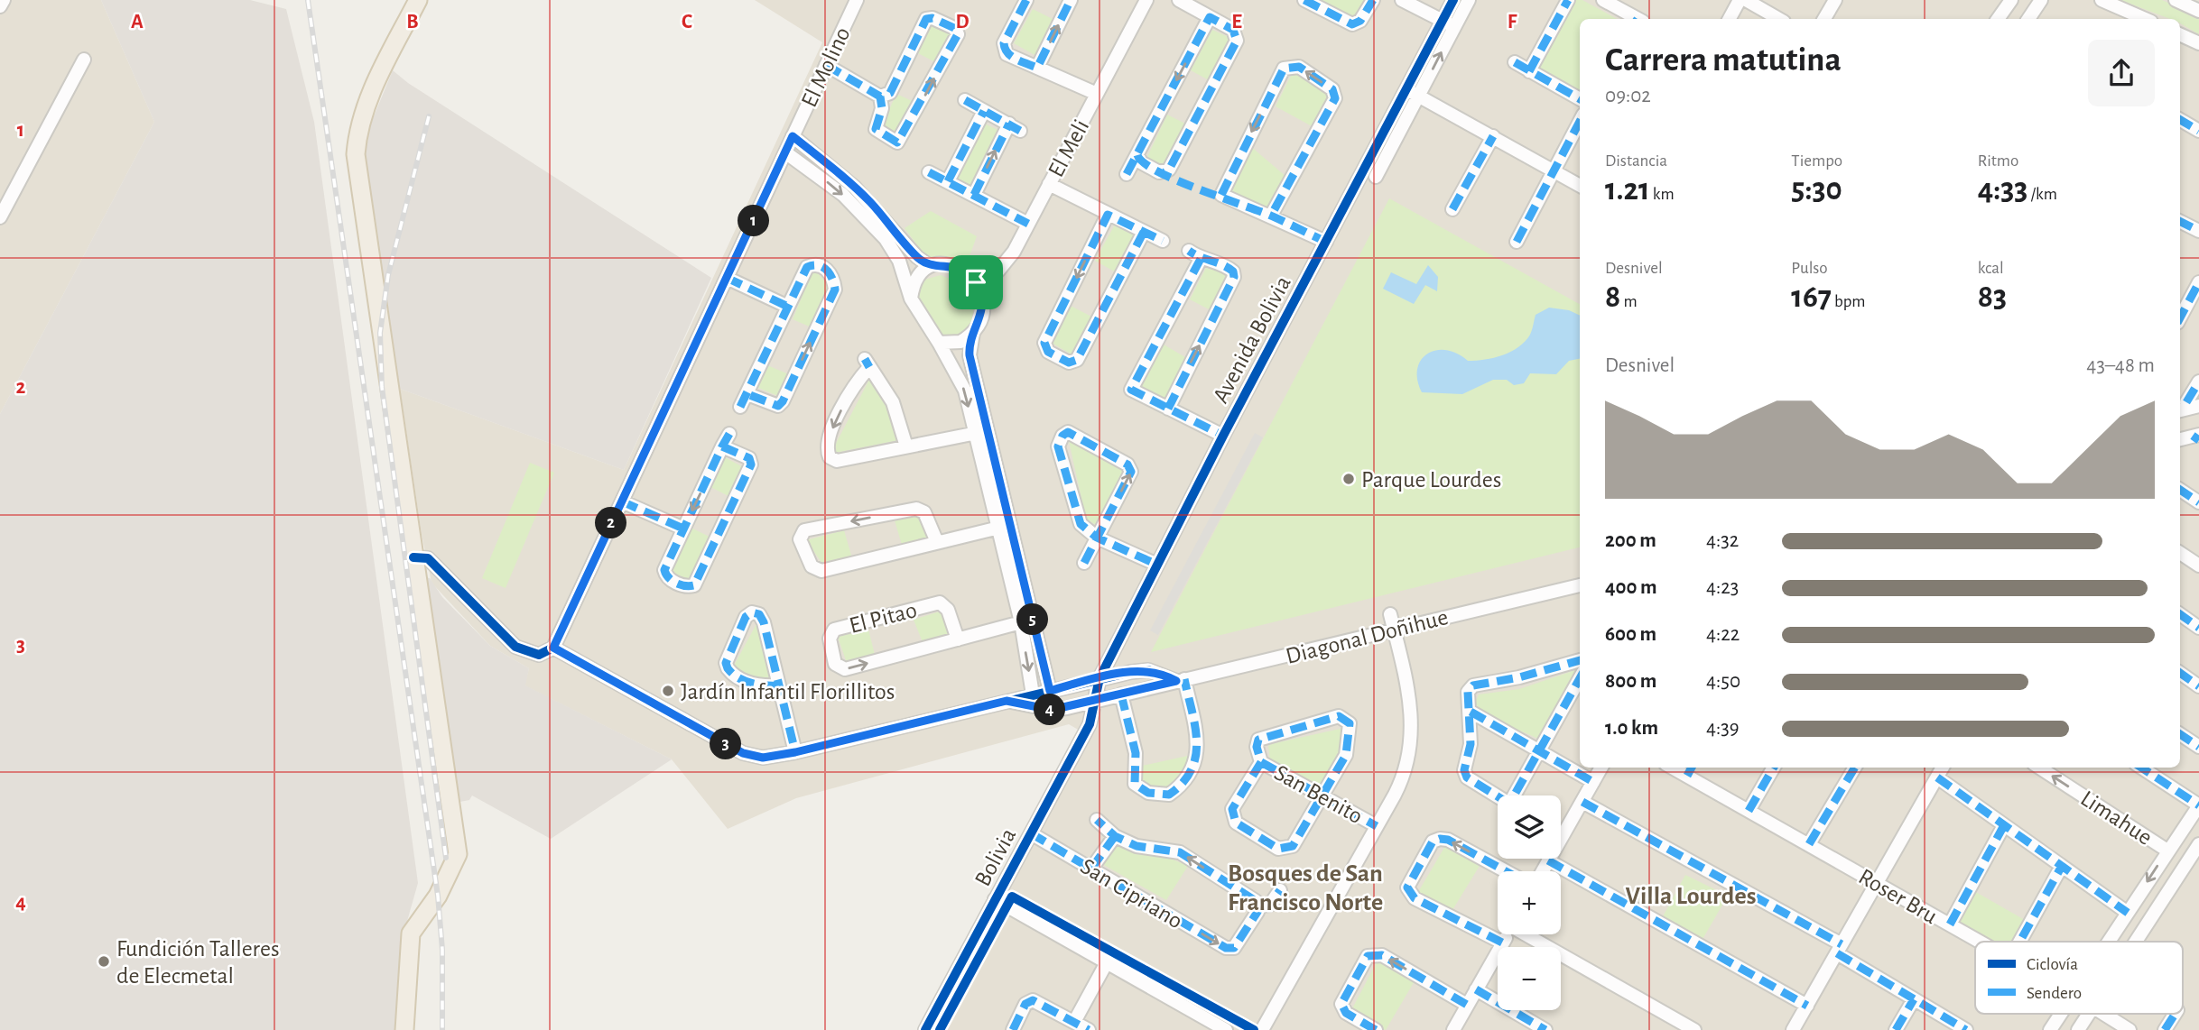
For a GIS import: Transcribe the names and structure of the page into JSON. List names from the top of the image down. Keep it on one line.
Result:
{"streets":{"street":["El Molino","El Meli","Avenida Bolivia","El Pitao","Diagonal Doñihue","San Benito","Limahue","Bolivia","San Cipriano","Roser Bru"]},"crossings":[["El Molino","Diagonal Doñihue"],["Avenida Bolivia","Diagonal Doñihue"],["Avenida Bolivia","Bolivia"],["Diagonal Doñihue","Bolivia"],["Bolivia","San Cipriano"]],"districts":["Bosques de San Francisco Norte","Villa Lourdes"],"places":["Parque Lourdes","Jardín Infantil Florillitos","Fundición Talleres de Elecmetal"],"legend":["Ciclovía","Sendero"],"page":{"heading":["Carrera matutina","09:02"],"stats":[["Distancia","1.21 km"],["Tiempo","5:30"],["Ritmo","4:33 /km"],["Desnivel","8 m"],["Pulso","167 bpm"],["kcal","83"]],"pins":["1","2","5","4","3"],"chart":["Desnivel","43–48 m"],"list":[{"name":"200 m","note":"4:32"},{"name":"400 m","note":"4:23"},{"name":"600 m","note":"4:22"},{"name":"800 m","note":"4:50"},{"name":"1.0 km","note":"4:39"}],"map_buttons":["+","−"]},"grid":{"columns":["A","B","C","D","E","F"],"rows":["1","2","3","4"]}}
